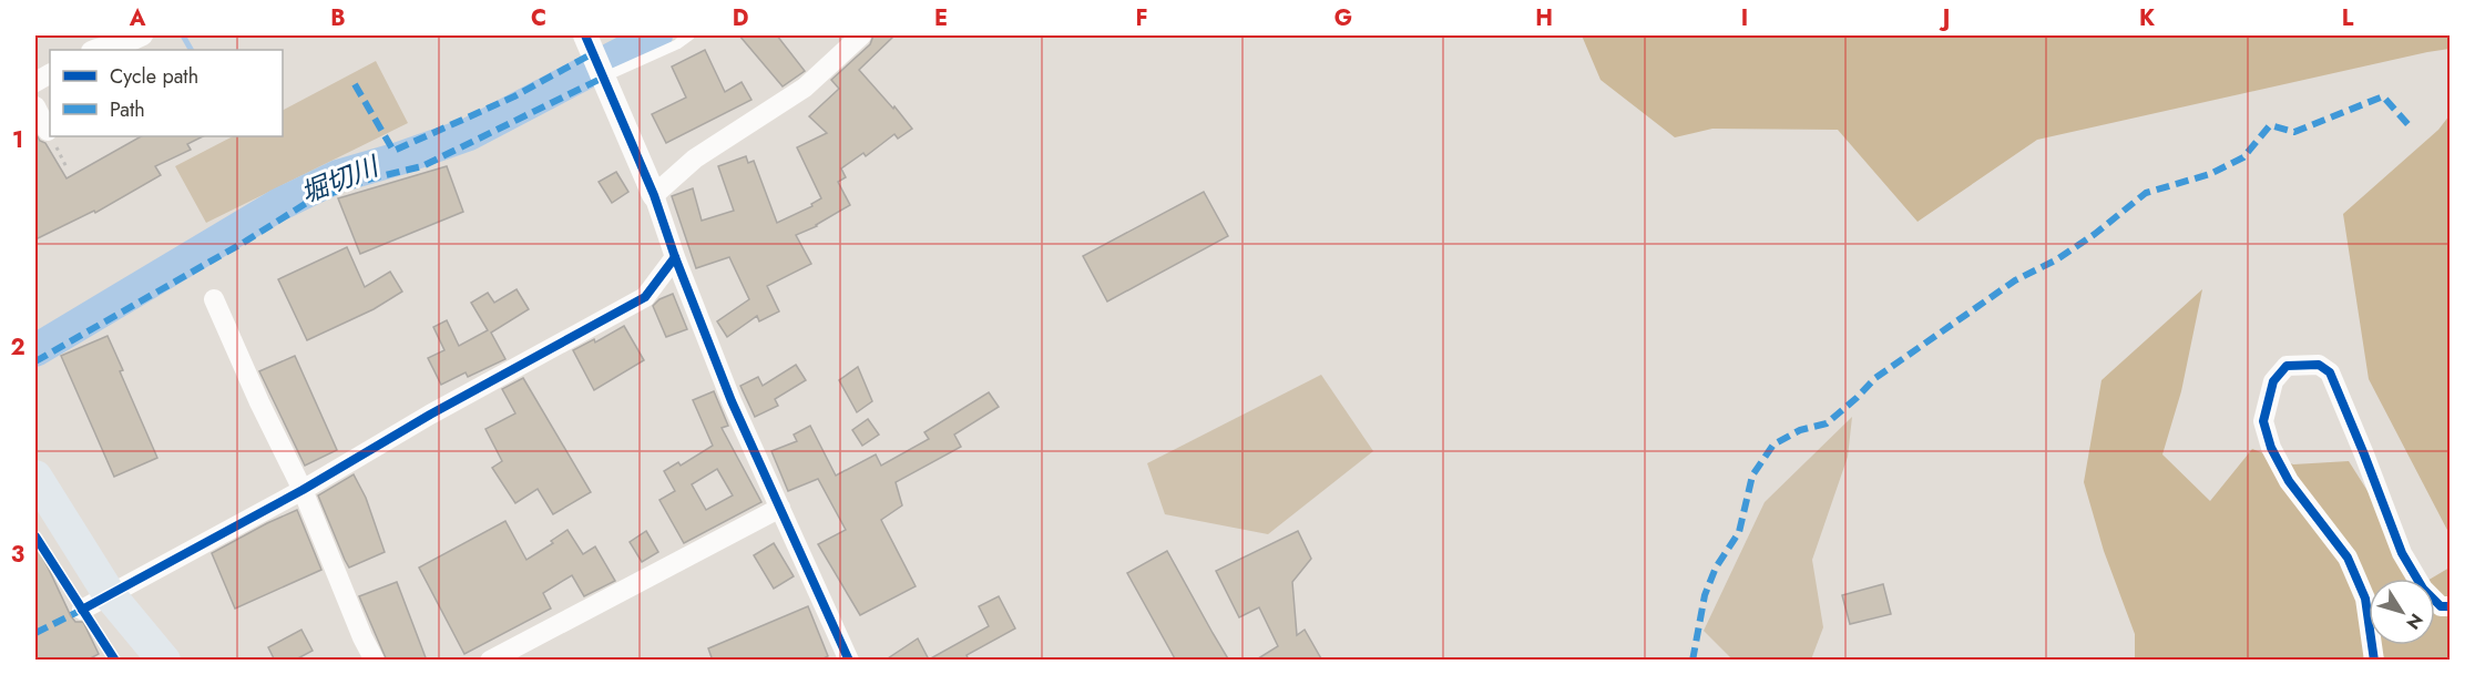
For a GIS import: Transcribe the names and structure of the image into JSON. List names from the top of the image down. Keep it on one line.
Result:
{"water":["堀切川"],"legend":["Cycle path","Path"],"north":"bottom right","grid":{"columns":["A","B","C","D","E","F","G","H","I","J","K","L"],"rows":["1","2","3"]}}
